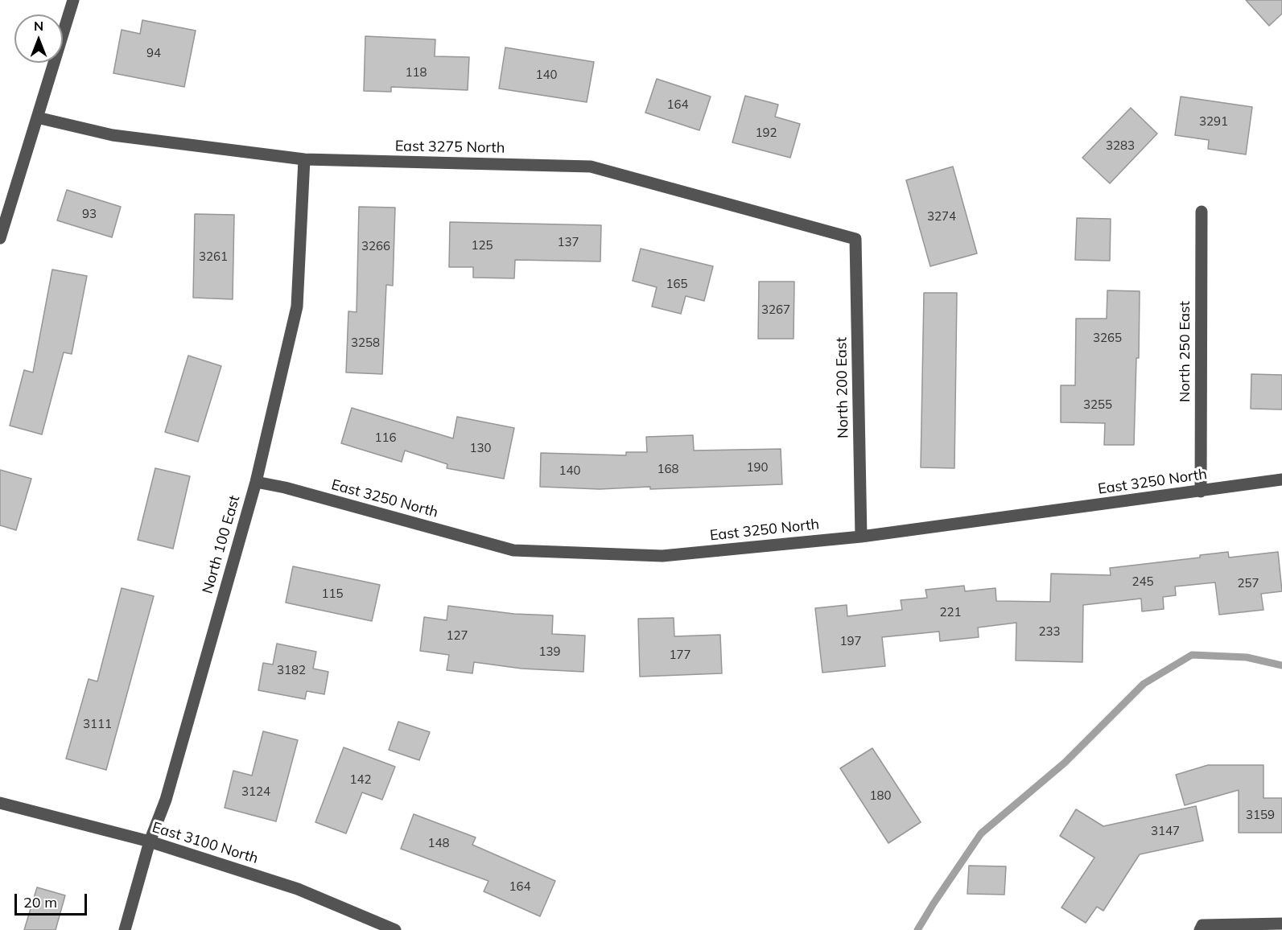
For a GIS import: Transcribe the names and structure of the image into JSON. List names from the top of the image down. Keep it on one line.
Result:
{"streets":{"street":["East 3275 North","North 250 East","North 200 East","East 3250 North","North 100 East","East 3100 North"]},"crossings":[["East 3275 North","North 200 East"],["East 3275 North","North 100 East"],["North 250 East","East 3250 North"],["North 200 East","East 3250 North"],["East 3250 North","North 100 East"],["North 100 East","East 3100 North"]],"house_numbers":["94","118","140","164","3291","192","3283","93","3274","137","125","3266","3261","165","3267","3265","3258","3255","116","130","190","168","140","245","257","115","221","233","127","197","139","177","3182","3111","142","3124","180","3159","3147","148","164"],"scale_bar":"20 m","north":"top"}
